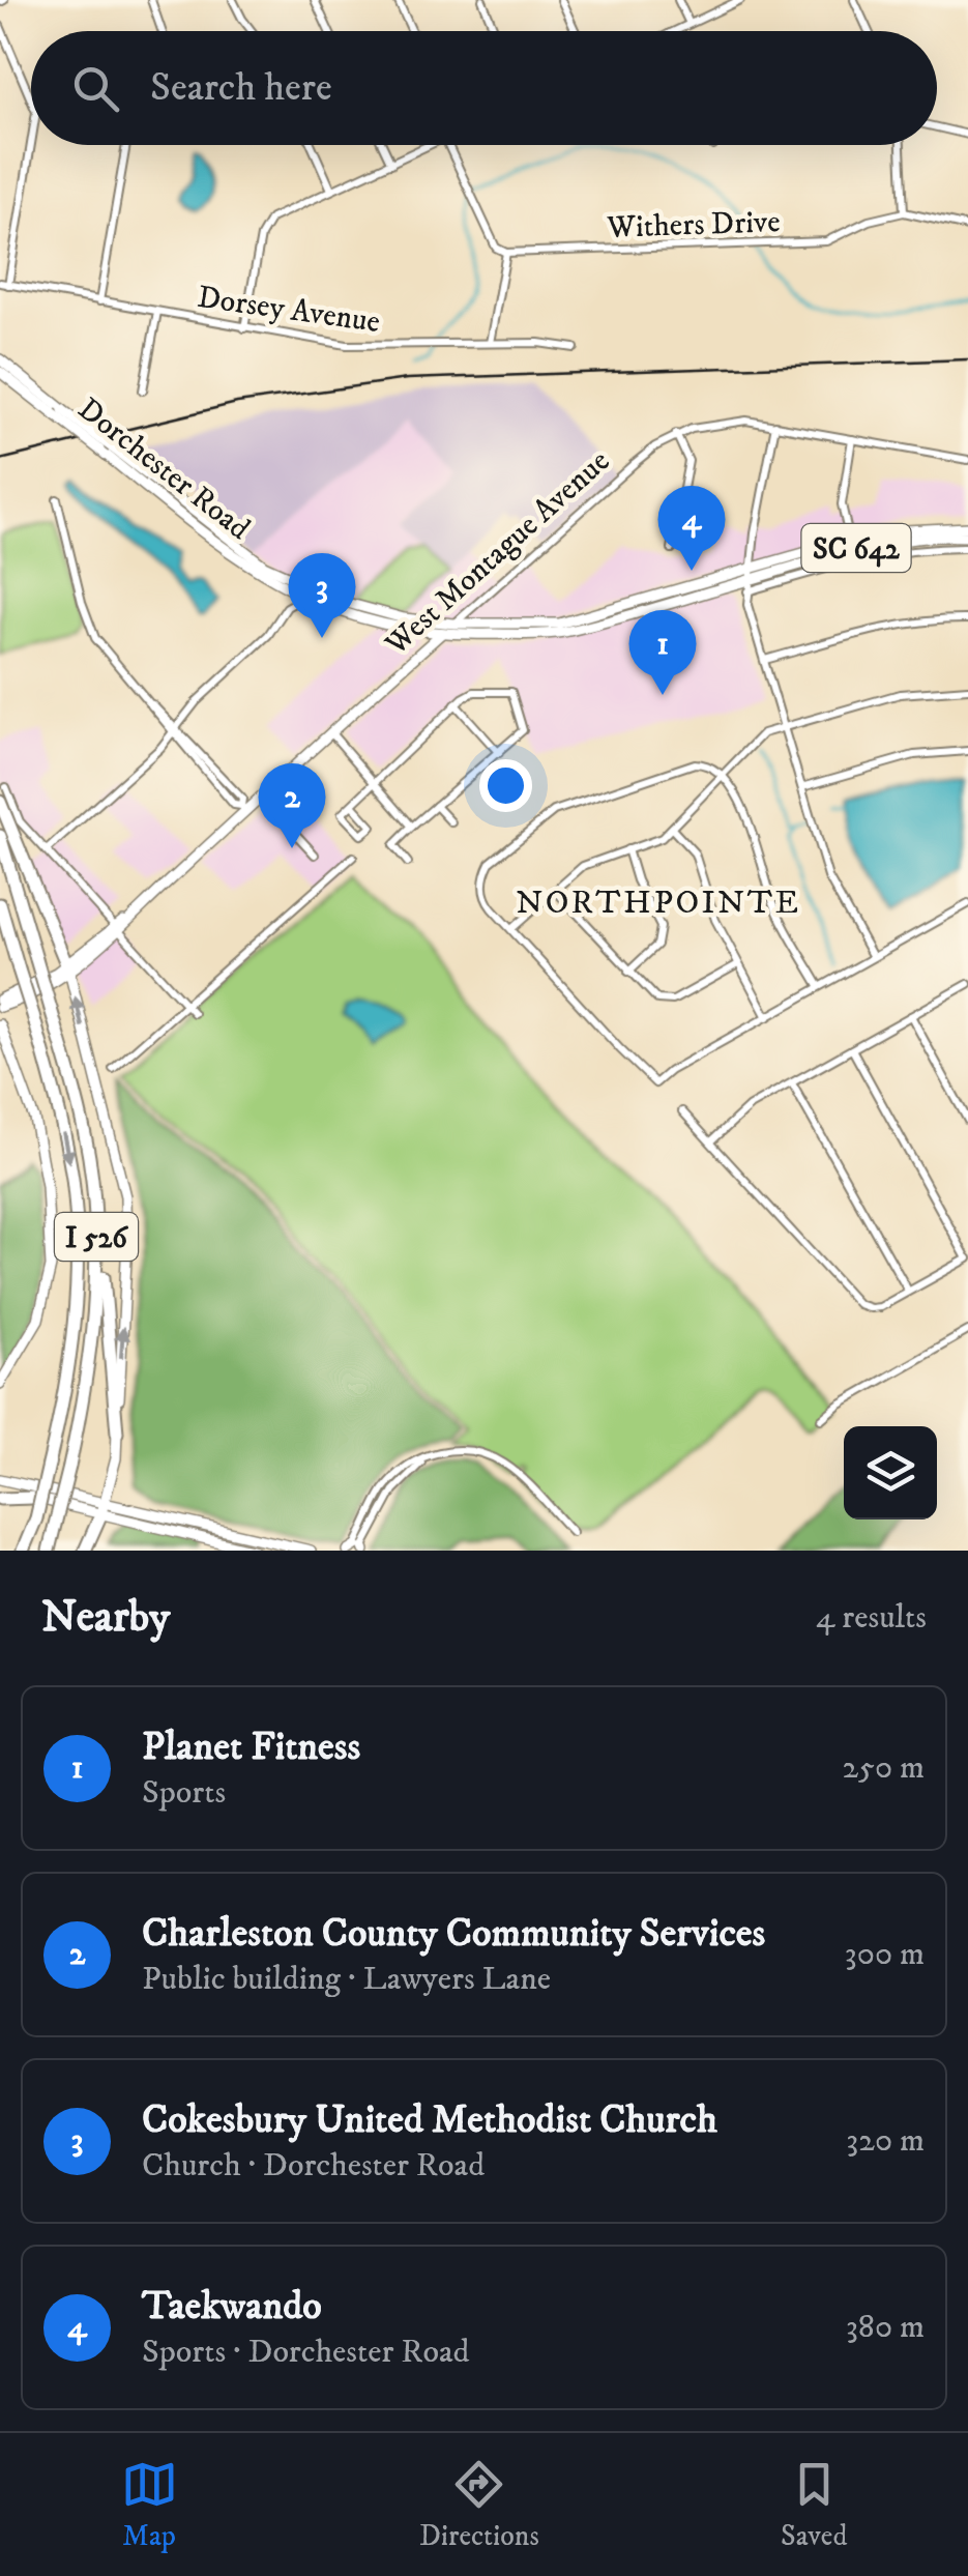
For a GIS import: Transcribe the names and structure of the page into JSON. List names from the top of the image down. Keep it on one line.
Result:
{"streets":{"highway":["I 526"],"main road":["Dorchester Road","SC 642","West Montague Avenue"],"street":["Withers Drive","Dorsey Avenue"]},"crossings":[["Dorchester Road","West Montague Avenue"]],"districts":["NORTHPOINTE"],"page":{"search":"Search here","pins":["4","3","1","2"],"heading":["Nearby","4 results"],"list":[{"mark":"1","name":"Planet Fitness","note":"Sports","value":"250 m"},{"mark":"2","name":"Charleston County Community Services","note":"Public building · Lawyers Lane","value":"300 m"},{"mark":"3","name":"Cokesbury United Methodist Church","note":"Church · Dorchester Road","value":"320 m"},{"mark":"4","name":"Taekwando","note":"Sports · Dorchester Road","value":"380 m"}],"nav":["Map","Directions","Saved"]}}
